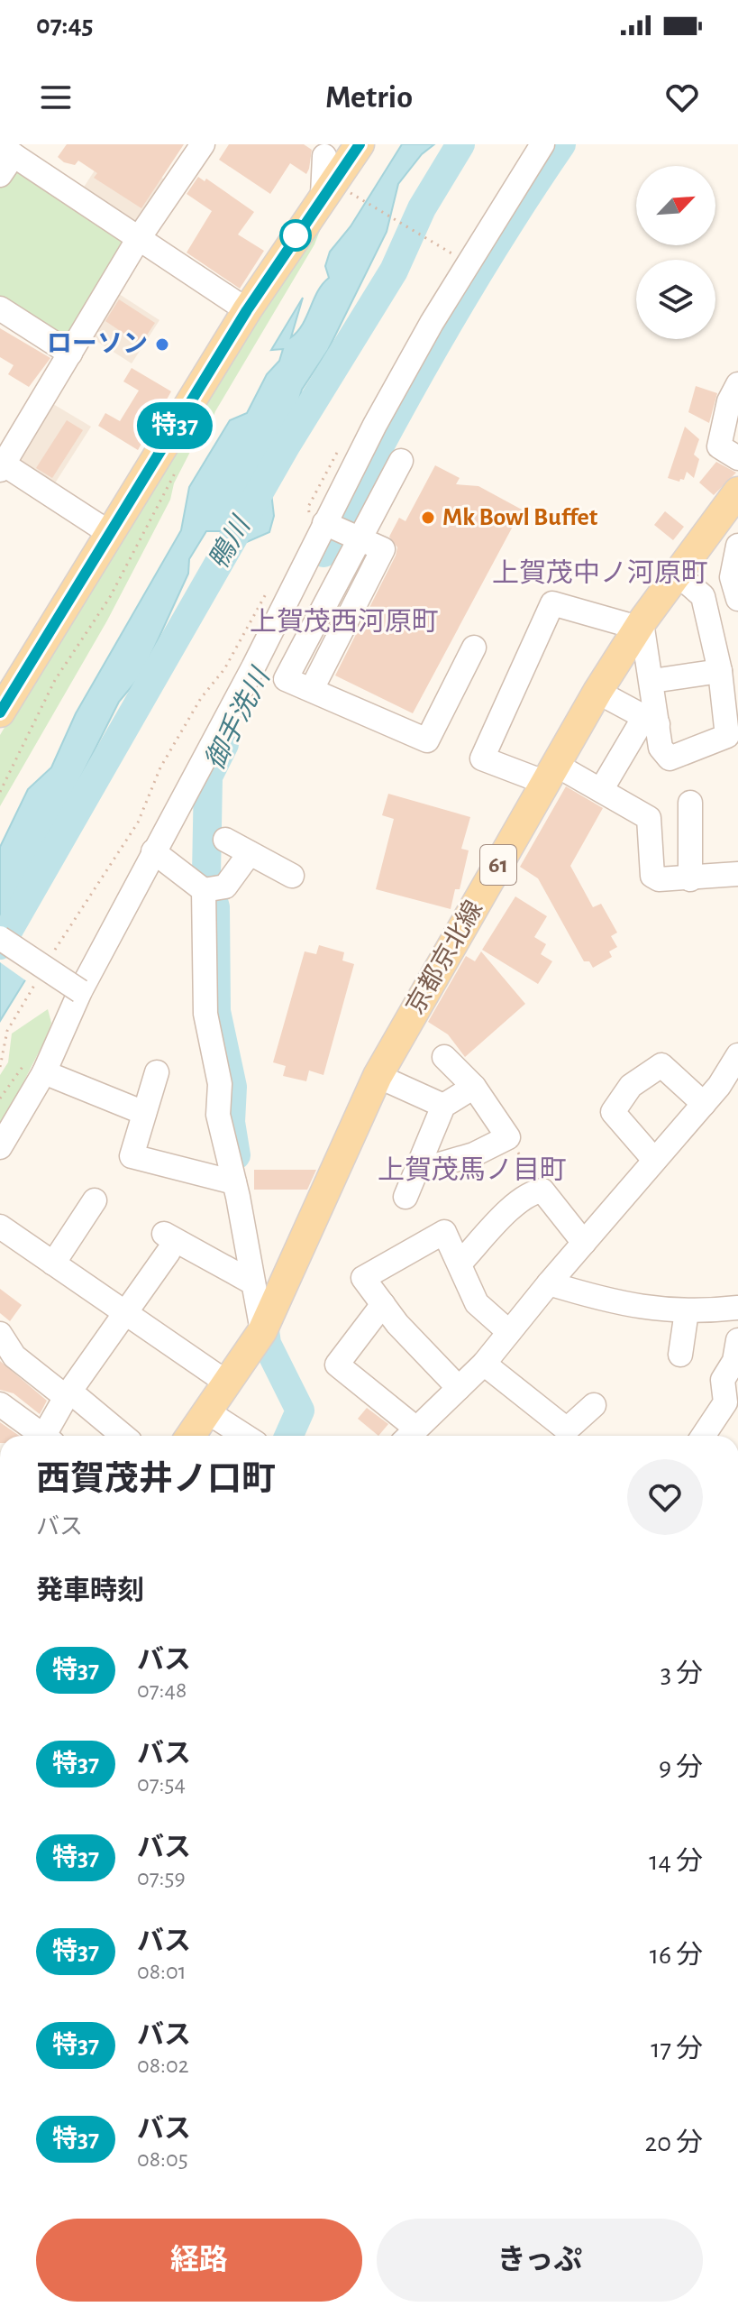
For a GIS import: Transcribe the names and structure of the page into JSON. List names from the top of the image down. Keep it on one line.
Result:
{"streets":{"main road":["61","京都京北線"]},"districts":["上賀茂中ノ河原町","上賀茂西河原町","上賀茂馬ノ目町"],"water":["鴨川","御手洗川"],"places":["ローソン","Mk Bowl Buffet"],"lines":["bus line 特37"],"north":"top right","page":{"status":"07:45","header":"Metrio","on_map":"特37","heading":[["西賀茂井ノ口町","バス"],"発車時刻"],"list":[{"mark":"特37","name":"バス","note":"07:48","value":"3 分"},{"mark":"特37","name":"バス","note":"07:54","value":"9 分"},{"mark":"特37","name":"バス","note":"07:59","value":"14 分"},{"mark":"特37","name":"バス","note":"08:01","value":"16 分"},{"mark":"特37","name":"バス","note":"08:02","value":"17 分"},{"mark":"特37","name":"バス","note":"08:05","value":"20 分"}],"buttons":["経路","きっぷ"]}}
